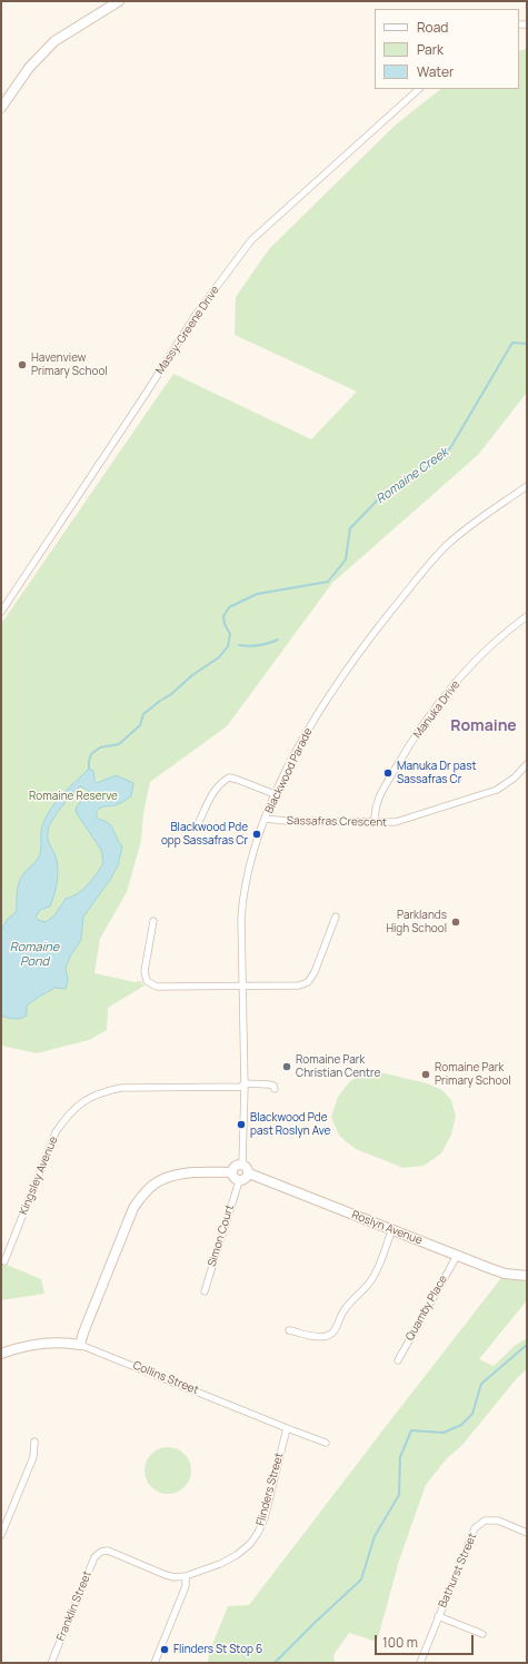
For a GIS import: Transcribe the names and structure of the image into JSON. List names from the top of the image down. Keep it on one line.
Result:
{"streets":{"street":["Massy-Greene Drive","Manuka Drive","Blackwood Parade","Sassafras Crescent","Kingsley Avenue","Roslyn Avenue","Simon Court","Quamby Place","Collins Street","Flinders Street","Bathurst Street","Franklin Street"]},"crossings":[["Manuka Drive","Sassafras Crescent"],["Blackwood Parade","Sassafras Crescent"],["Blackwood Parade","Kingsley Avenue"],["Blackwood Parade","Roslyn Avenue"],["Blackwood Parade","Simon Court"],["Roslyn Avenue","Simon Court"],["Roslyn Avenue","Quamby Place"],["Collins Street","Flinders Street"],["Flinders Street","Franklin Street"]],"districts":["Romaine"],"water":["Romaine Creek","Romaine Pond"],"parks":["Romaine Reserve"],"places":["Havenview Primary School","Manuka Dr past Sassafras Cr","Blackwood Pde opp Sassafras Cr","Parklands High School","Romaine Park Christian Centre","Romaine Park Primary School","Blackwood Pde past Roslyn Ave","Flinders St Stop 6"],"legend":["Road","Park","Water"],"scale_bar":"100 m"}
